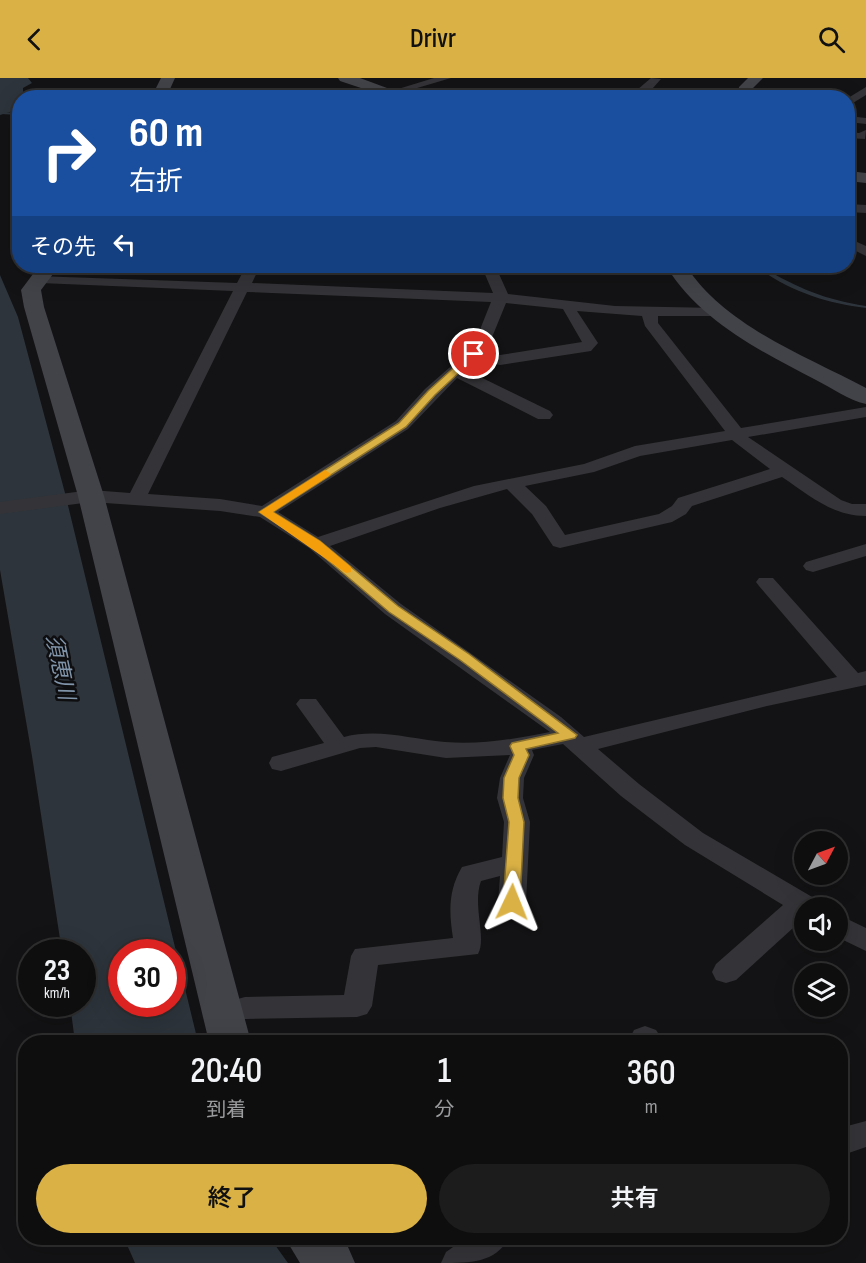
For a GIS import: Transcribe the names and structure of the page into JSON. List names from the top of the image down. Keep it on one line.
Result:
{"water":["須恵川"],"north":"top right","page":{"header":"Drivr","turn":["60 m","右折"],"then":"その先","speed":"23 km/h","limit":"30","eta":["20:40","到着","1","分","360","m"],"buttons":["終了","共有"]}}
